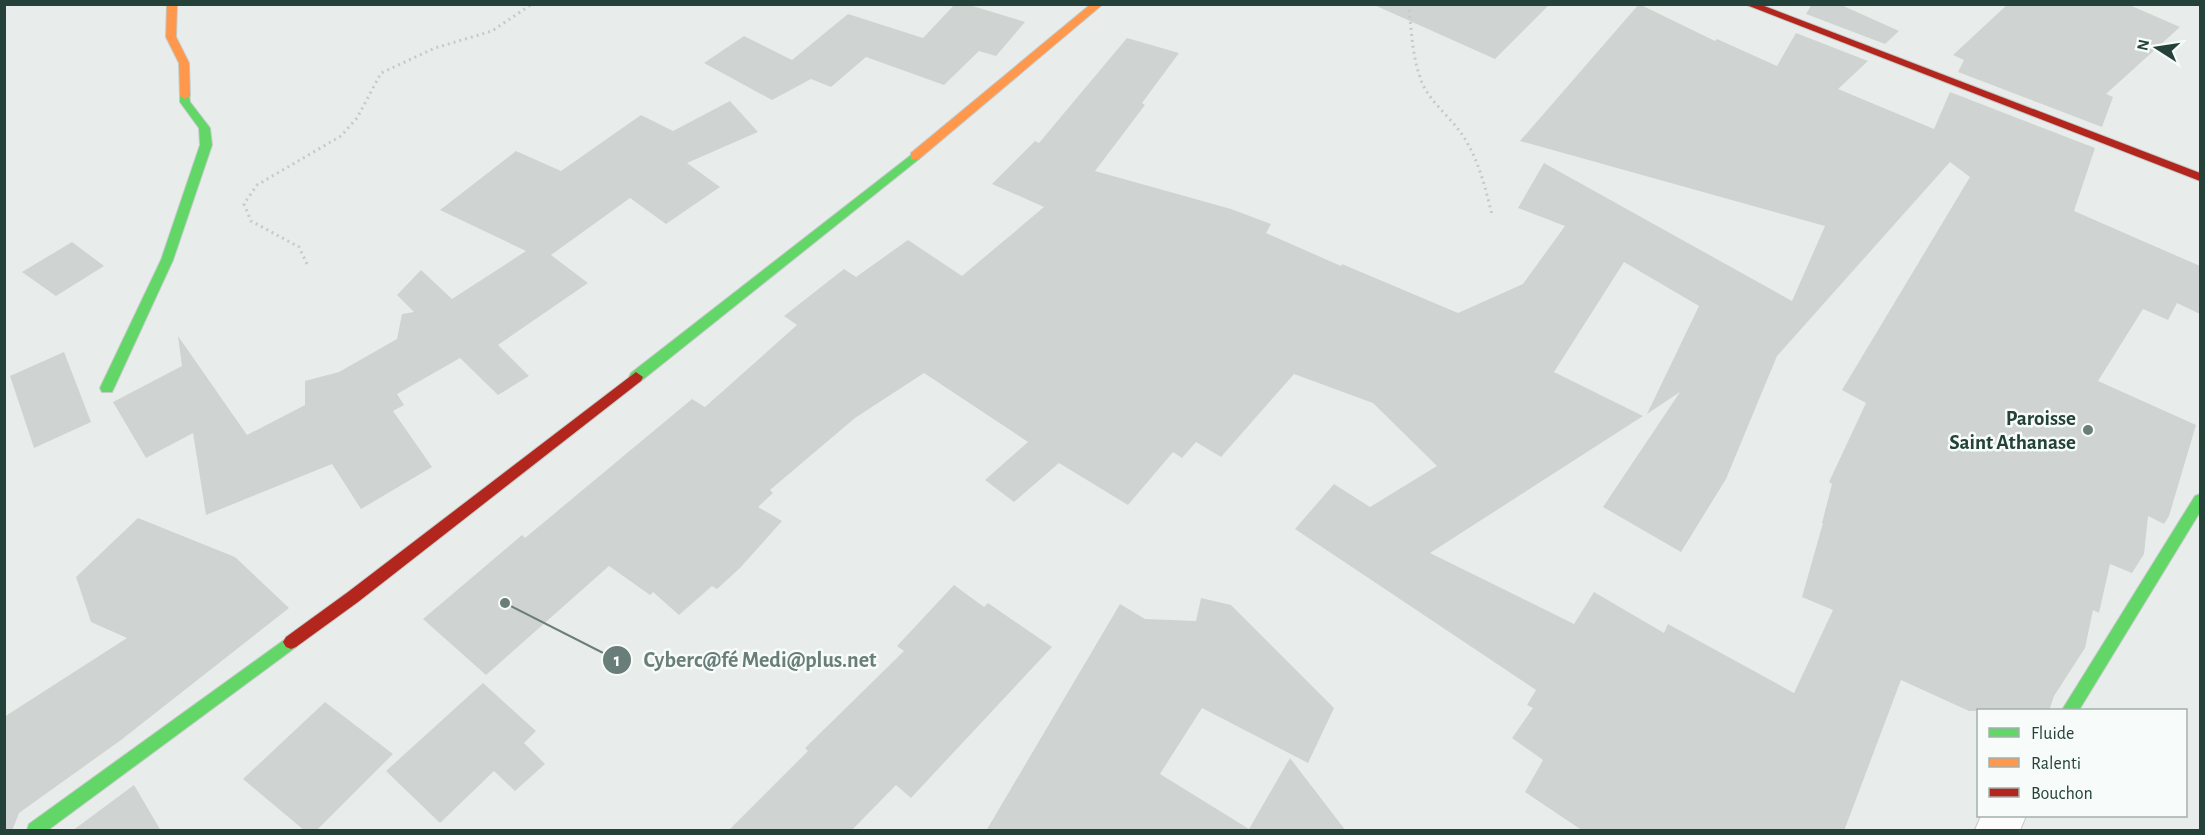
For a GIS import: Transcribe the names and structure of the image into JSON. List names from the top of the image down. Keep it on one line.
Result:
{"places":["Paroisse Saint Athanase","Cyberc@fé Medi@plus.net"],"legend":["Fluide","Ralenti","Bouchon"],"north":"left"}
